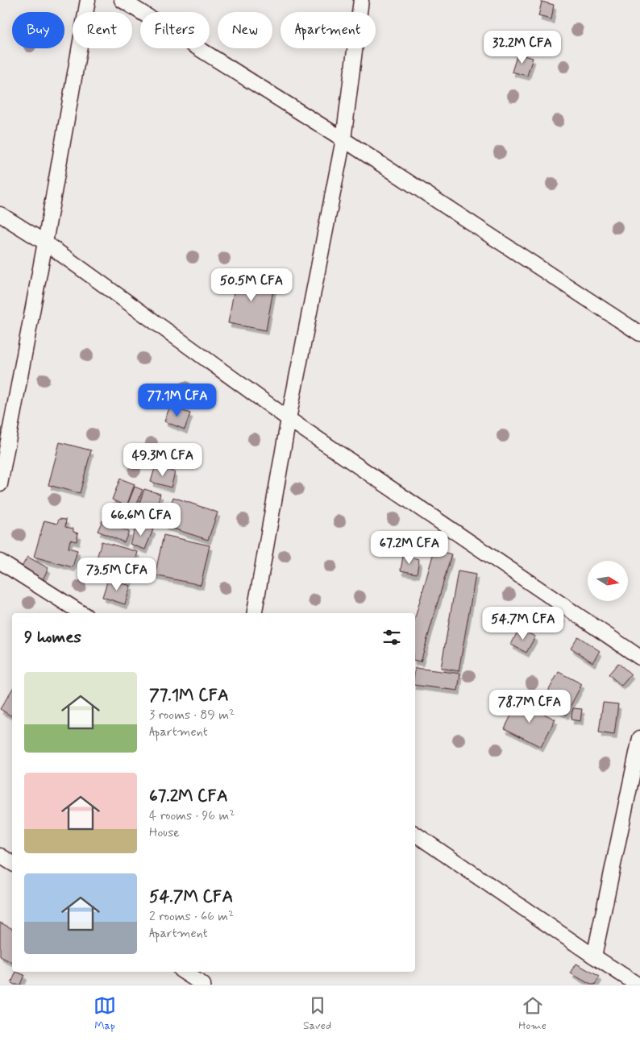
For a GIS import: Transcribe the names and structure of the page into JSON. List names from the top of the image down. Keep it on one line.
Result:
{"north":"right","page":{"chip":["Buy","Rent","Filters","New","Apartment"],"price":["32.2M CFA","50.5M CFA","77.1M CFA","49.3M CFA","66.6M CFA","67.2M CFA","73.5M CFA","54.7M CFA","78.7M CFA"],"heading":"9 homes","list":[{"name":"77.1M CFA","note":"3 rooms · 89 m² · Apartment"},{"name":"67.2M CFA","note":"4 rooms · 96 m² · House"},{"name":"54.7M CFA","note":"2 rooms · 66 m² · Apartment"}],"tabs":["Map","Saved","Home"]}}
